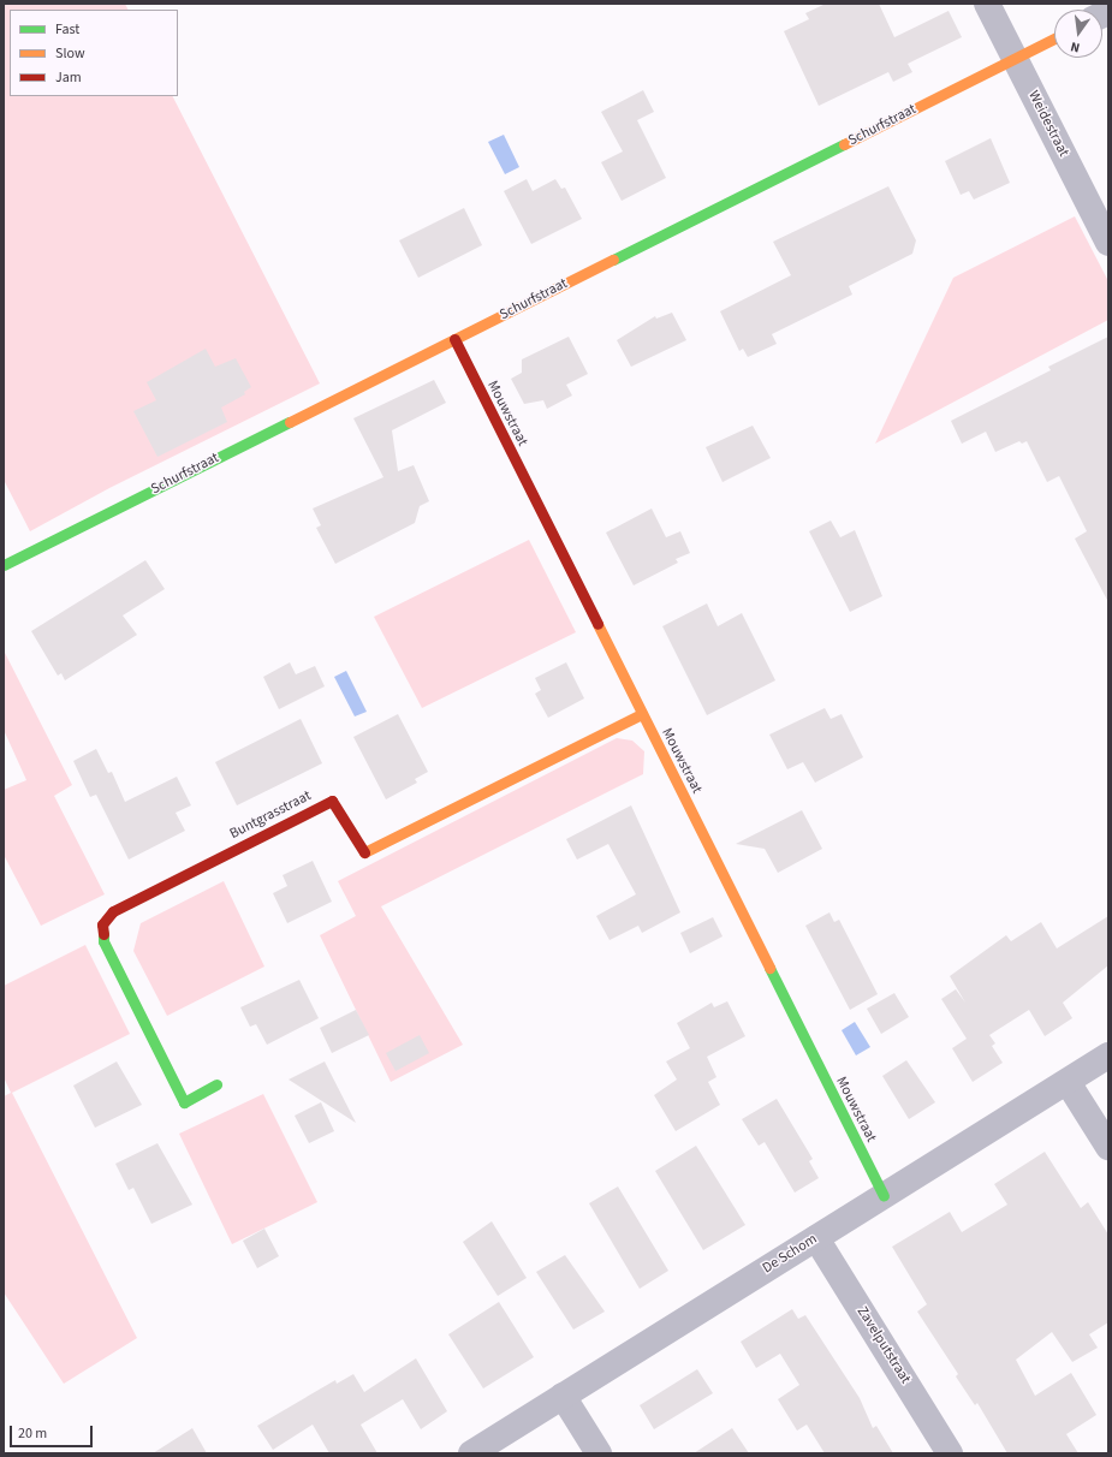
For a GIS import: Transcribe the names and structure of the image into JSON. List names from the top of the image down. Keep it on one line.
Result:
{"streets":{"street":["Weidestraat","Schurfstraat","Mouwstraat","Buntgrasstraat","De Schom","Zavelputstraat"]},"crossings":[["Weidestraat","Schurfstraat"],["Schurfstraat","Mouwstraat"],["Mouwstraat","Buntgrasstraat"],["Mouwstraat","De Schom"],["De Schom","Zavelputstraat"]],"legend":["Fast","Slow","Jam"],"scale_bar":"20 m","north":"bottom"}
